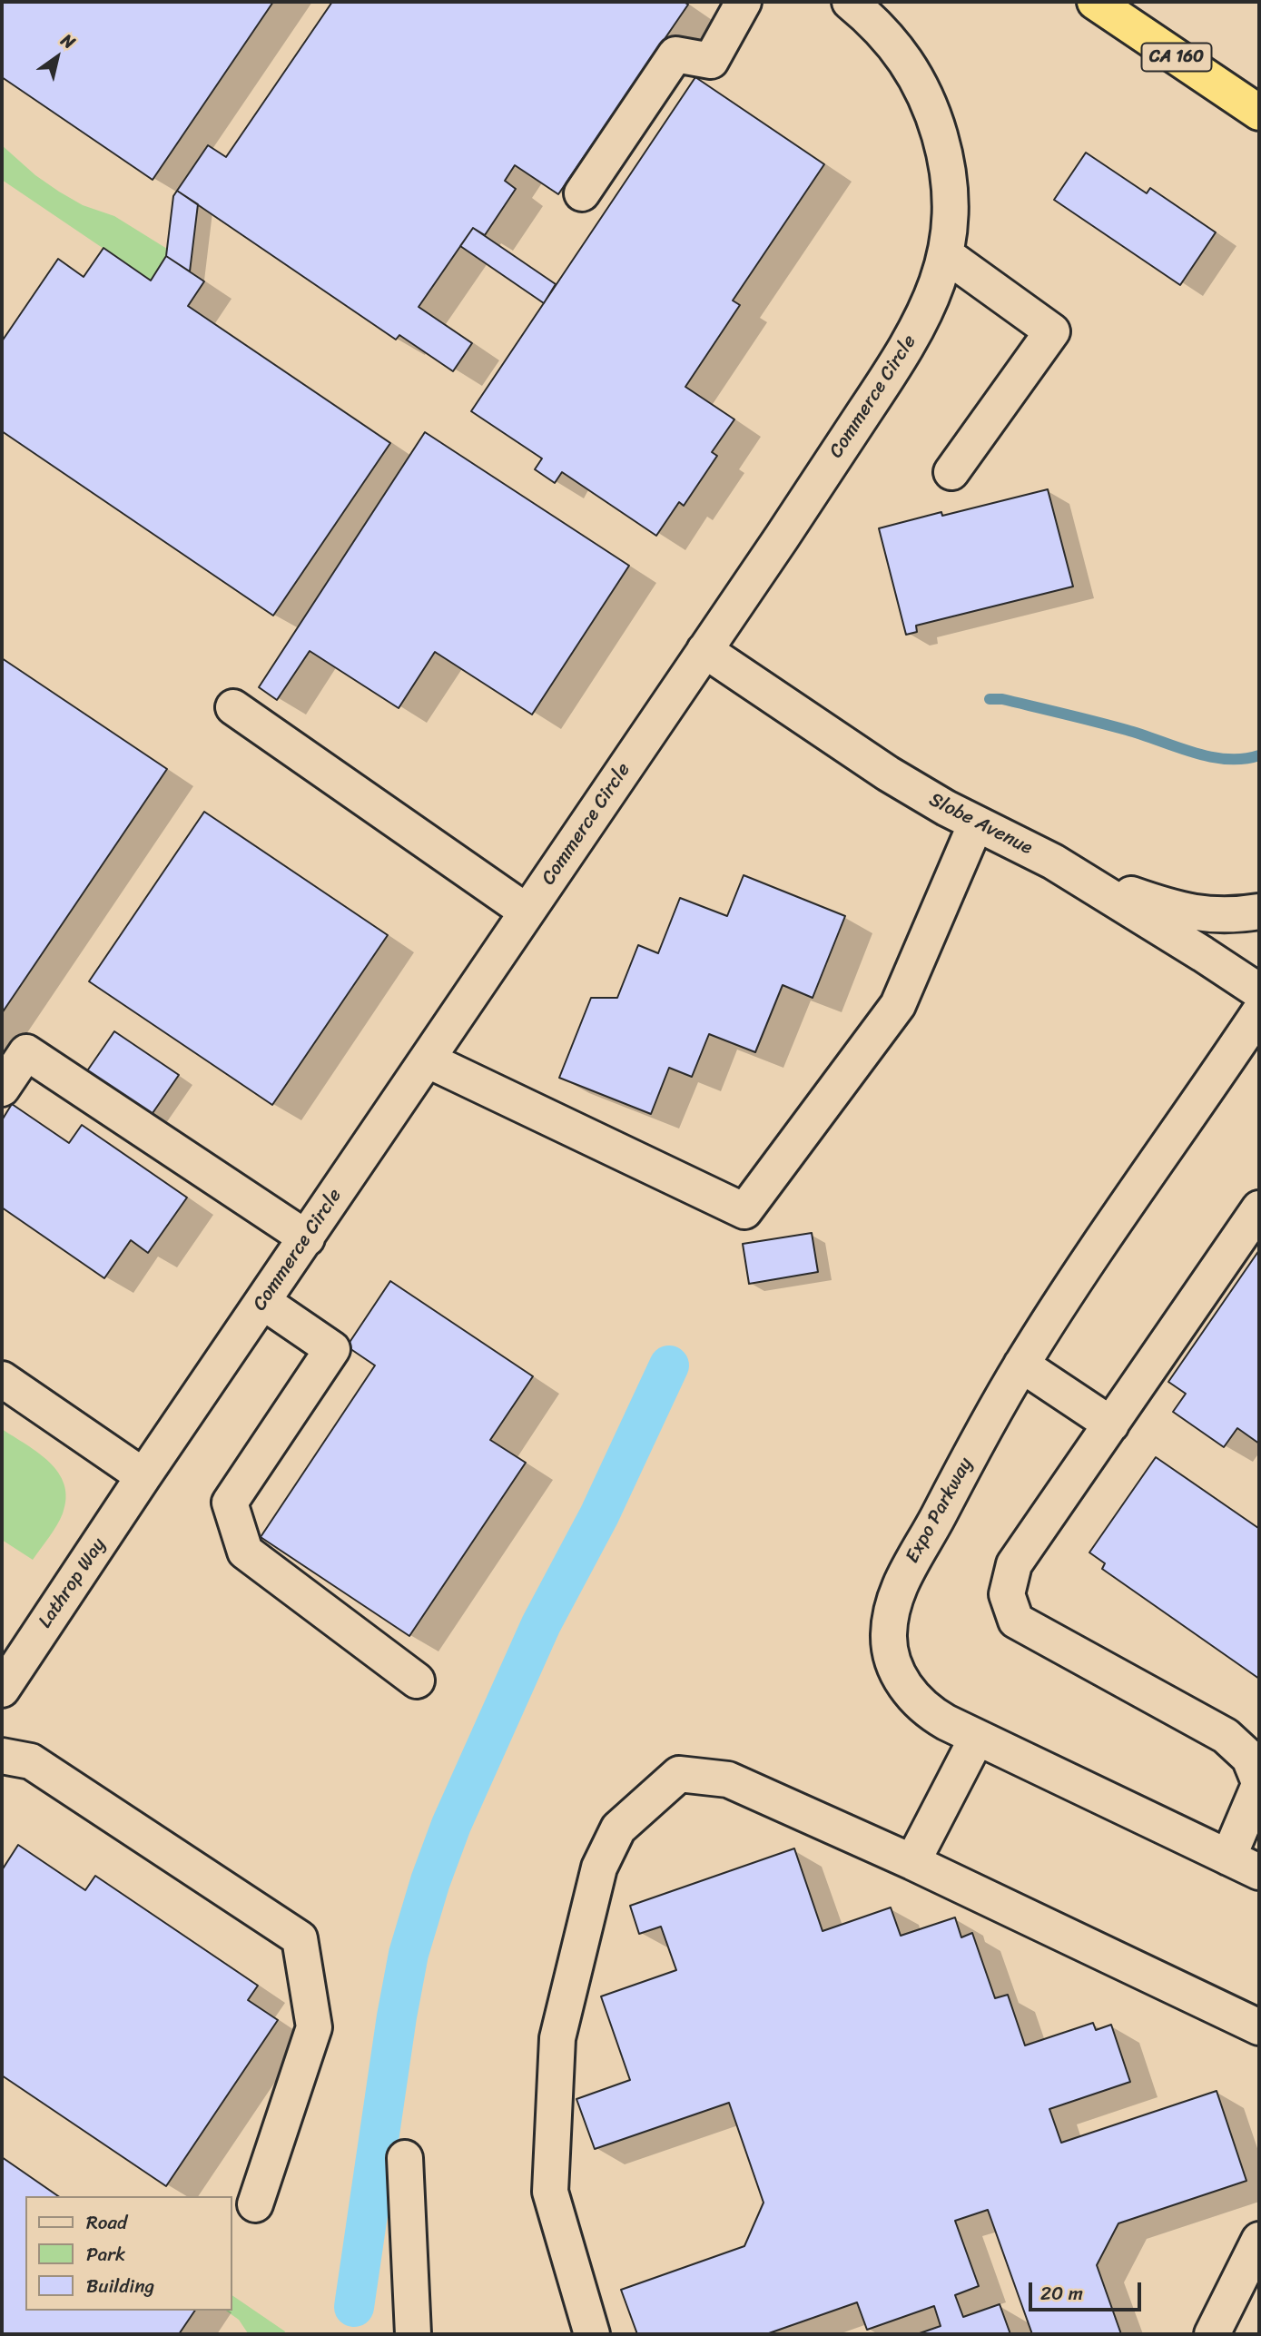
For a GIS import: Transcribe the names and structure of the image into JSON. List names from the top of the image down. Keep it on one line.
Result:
{"streets":{"highway":["CA 160"],"street":["Commerce Circle","Slobe Avenue","Expo Parkway","Lathrop Way"]},"crossings":[["Commerce Circle","Slobe Avenue"],["Commerce Circle","Lathrop Way"]],"legend":["Road","Park","Building"],"scale_bar":"20 m","north":"top right"}
